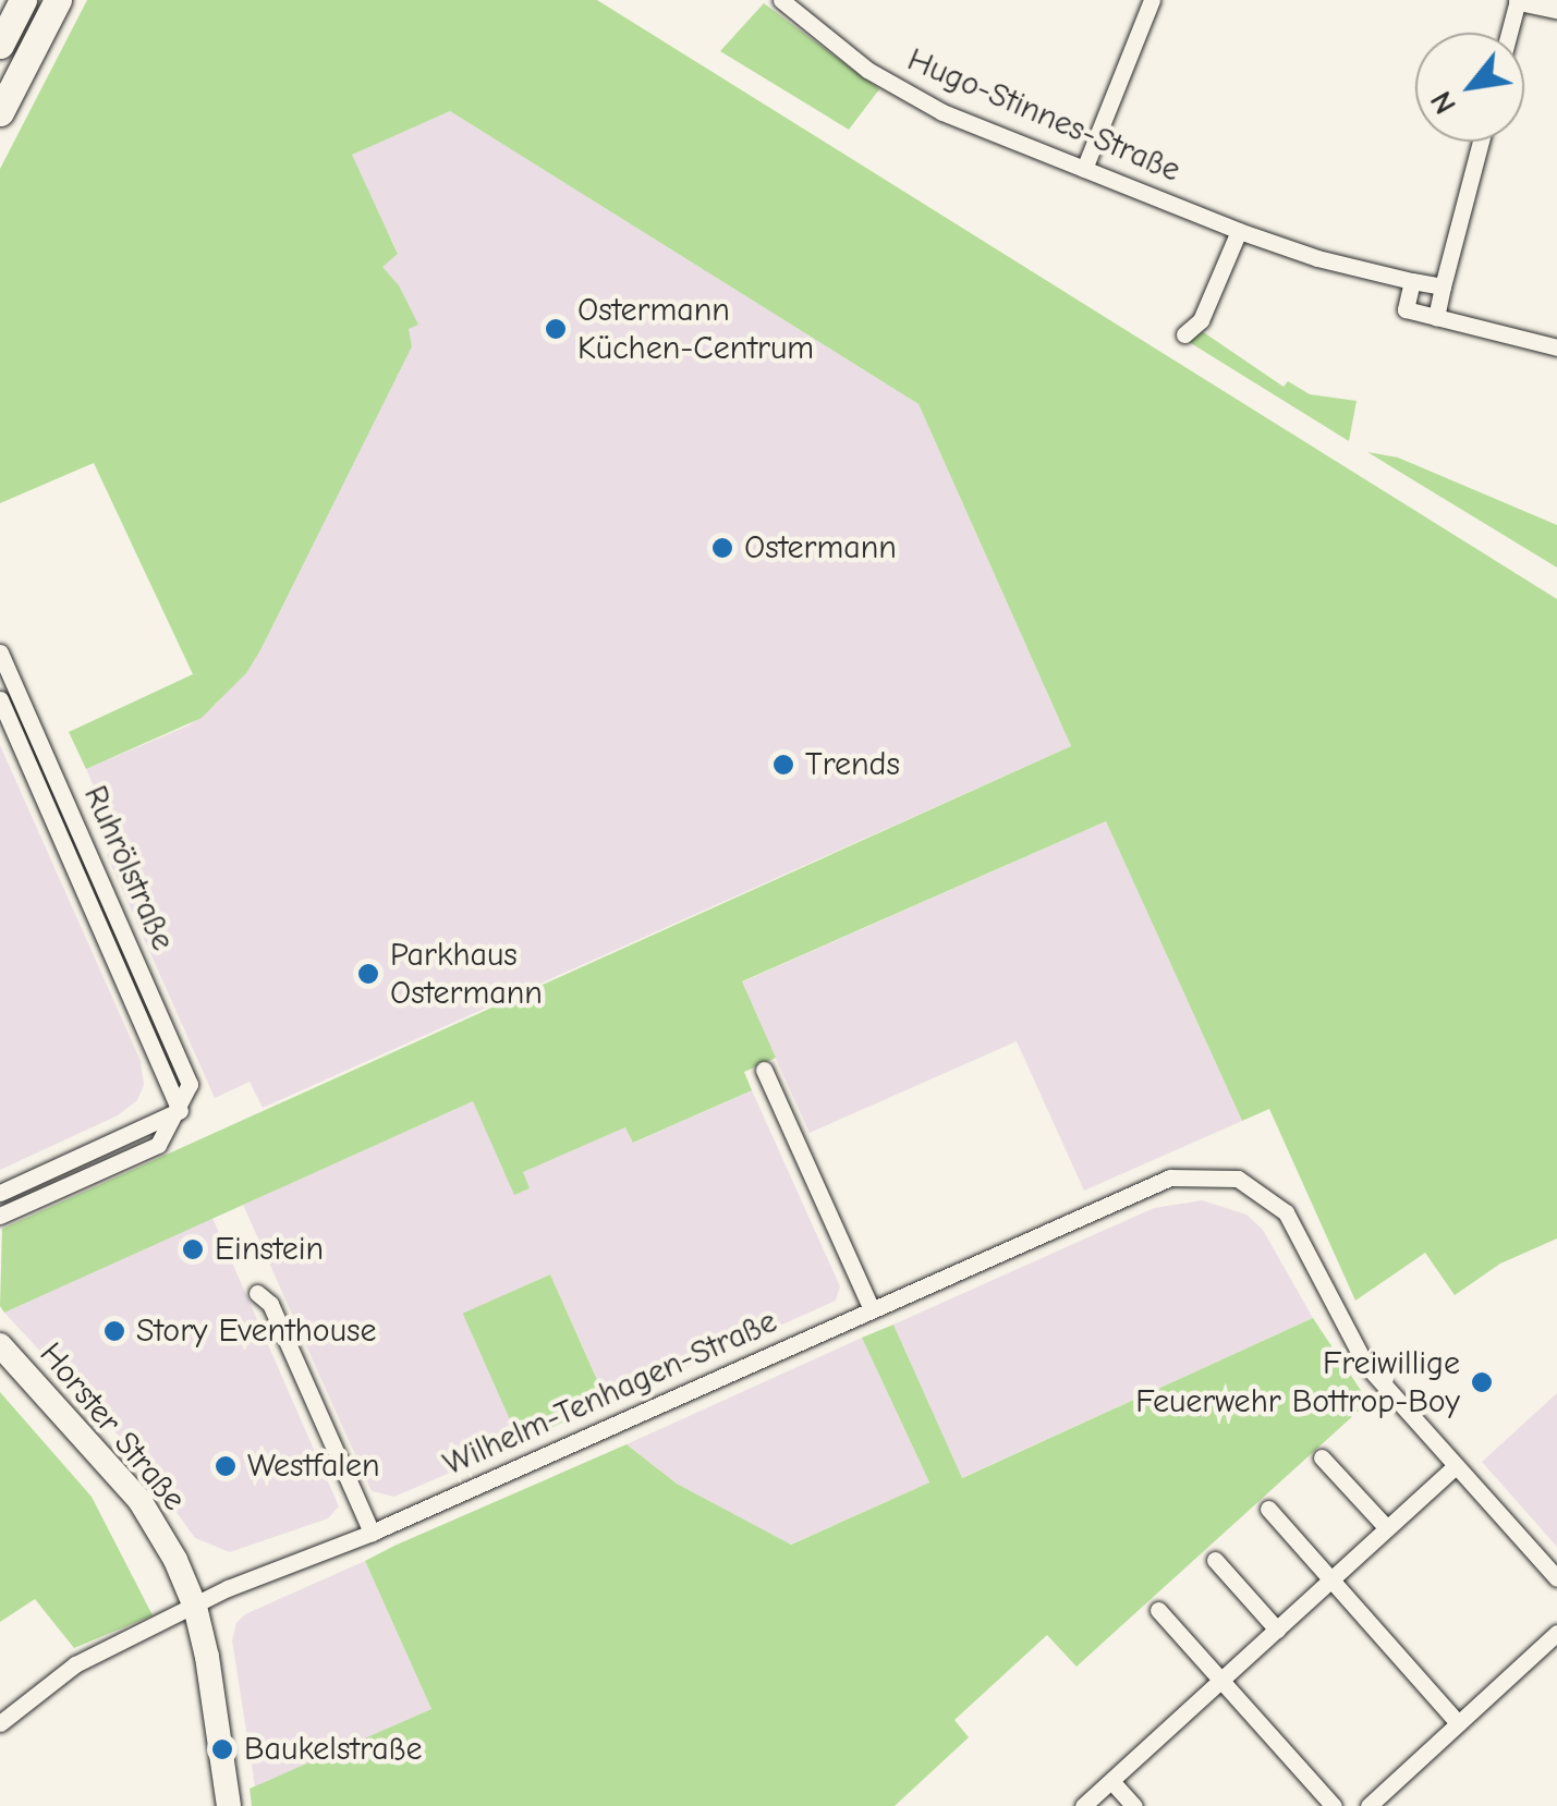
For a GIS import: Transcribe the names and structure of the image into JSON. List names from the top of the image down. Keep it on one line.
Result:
{"streets":{"main road":["Horster Straße"],"street":["Hugo-Stinnes-Straße","Ruhrölstraße","Wilhelm-Tenhagen-Straße"]},"crossings":[["Wilhelm-Tenhagen-Straße","Horster Straße"]],"places":["Ostermann Küchen-Centrum","Ostermann","Trends","Parkhaus Ostermann","Einstein","Story Eventhouse","Freiwillige Feuerwehr Bottrop-Boy","Westfalen","Baukelstraße"],"north":"bottom left"}
